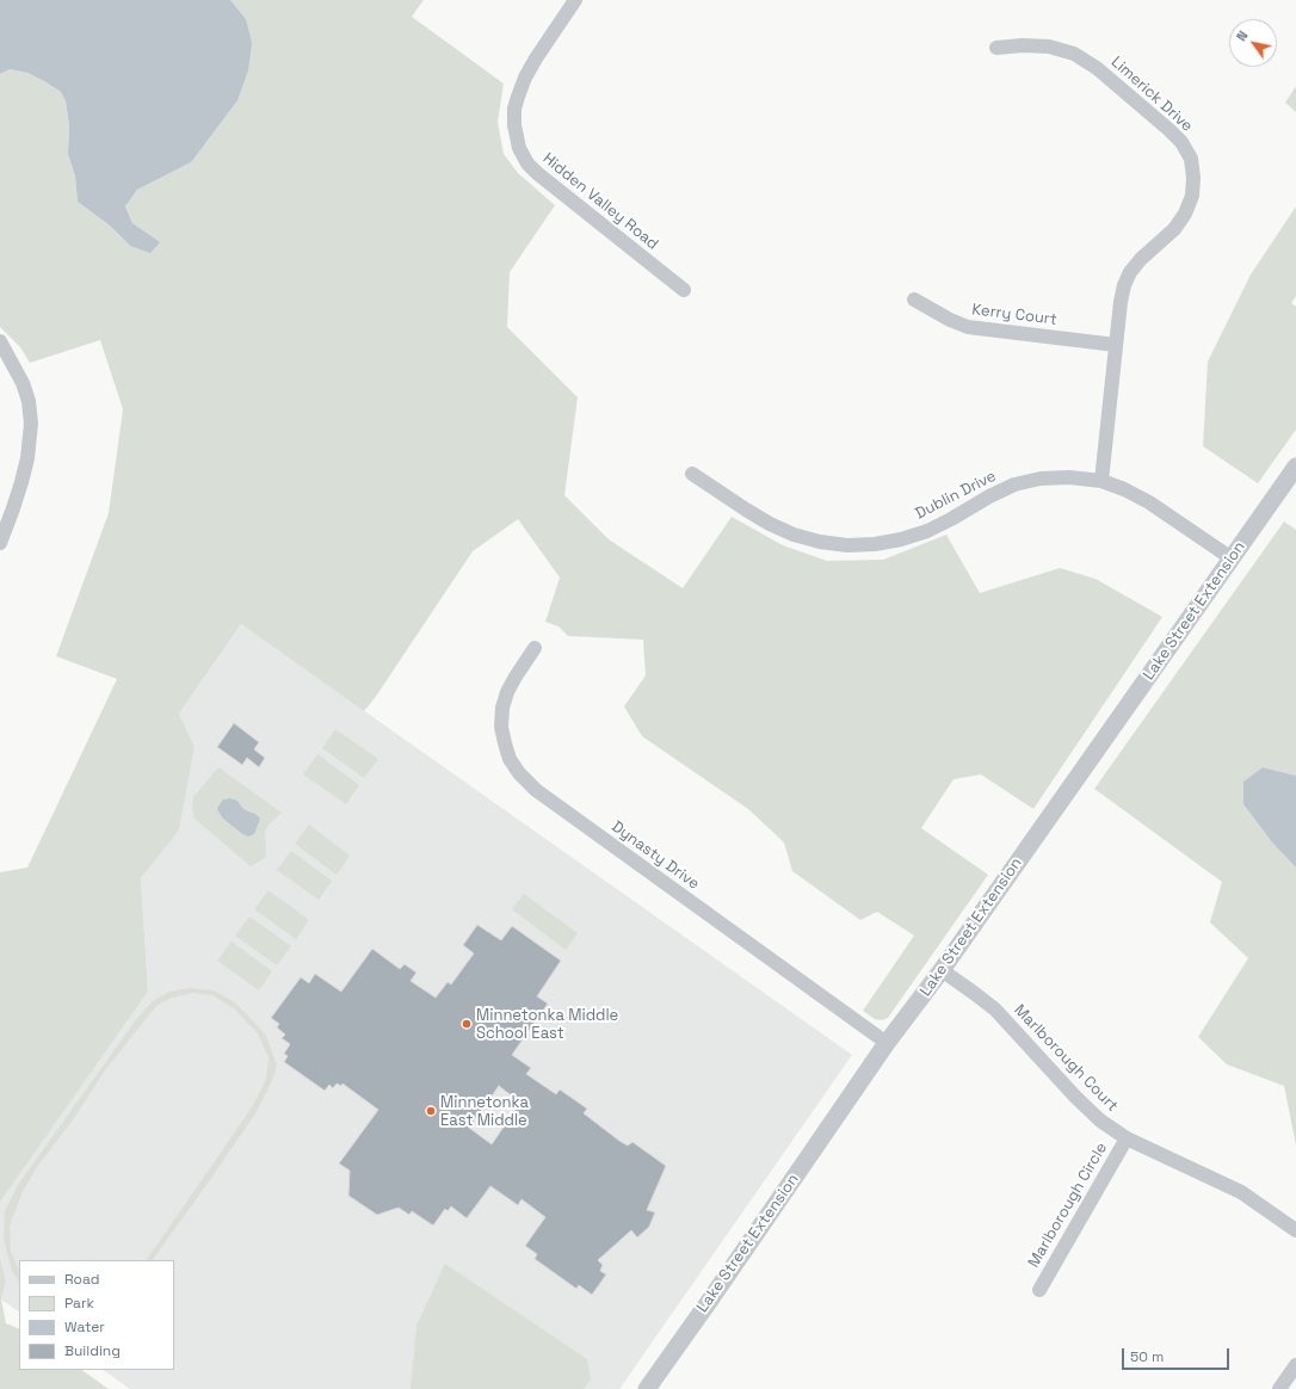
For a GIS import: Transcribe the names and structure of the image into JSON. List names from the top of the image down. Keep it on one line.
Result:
{"streets":{"street":["Limerick Drive","Hidden Valley Road","Kerry Court","Dublin Drive","Lake Street Extension","Dynasty Drive","Marlborough Court","Marlborough Circle"]},"crossings":[["Limerick Drive","Kerry Court"],["Limerick Drive","Dublin Drive"],["Dublin Drive","Lake Street Extension"],["Lake Street Extension","Dynasty Drive"],["Lake Street Extension","Marlborough Court"],["Marlborough Court","Marlborough Circle"]],"places":["Minnetonka Middle School East","Minnetonka East Middle"],"legend":["Road","Park","Water","Building"],"scale_bar":"50 m","north":"top left"}
